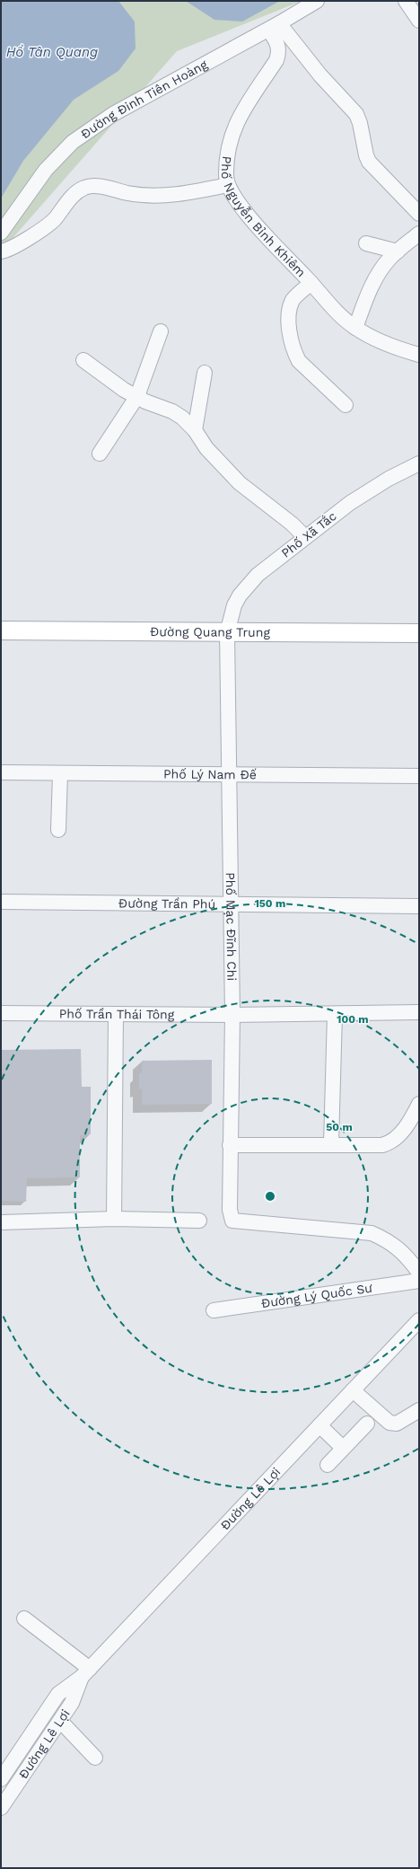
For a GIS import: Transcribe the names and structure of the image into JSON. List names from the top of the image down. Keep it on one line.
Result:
{"streets":{"main road":["Đường Quang Trung"],"street":["Đường Đinh Tiên Hoàng","Phố Nguyễn Bỉnh Khiêm","Phố Xã Tắc","Phố Lý Nam Đế","Đường Trần Phú","Phố Mạc Đĩnh Chi","Phố Trần Thái Tông","Đường Lý Quốc Sư","Đường Lê Lợi"]},"crossings":[["Đường Đinh Tiên Hoàng","Phố Nguyễn Bỉnh Khiêm"],["Phố Xã Tắc","Đường Quang Trung"],["Phố Xã Tắc","Phố Mạc Đĩnh Chi"],["Đường Quang Trung","Phố Mạc Đĩnh Chi"],["Phố Lý Nam Đế","Phố Mạc Đĩnh Chi"],["Đường Trần Phú","Phố Mạc Đĩnh Chi"],["Phố Mạc Đĩnh Chi","Phố Trần Thái Tông"]],"water":["Hồ Tân Quang"],"rings":["150 m","100 m","50 m"]}
